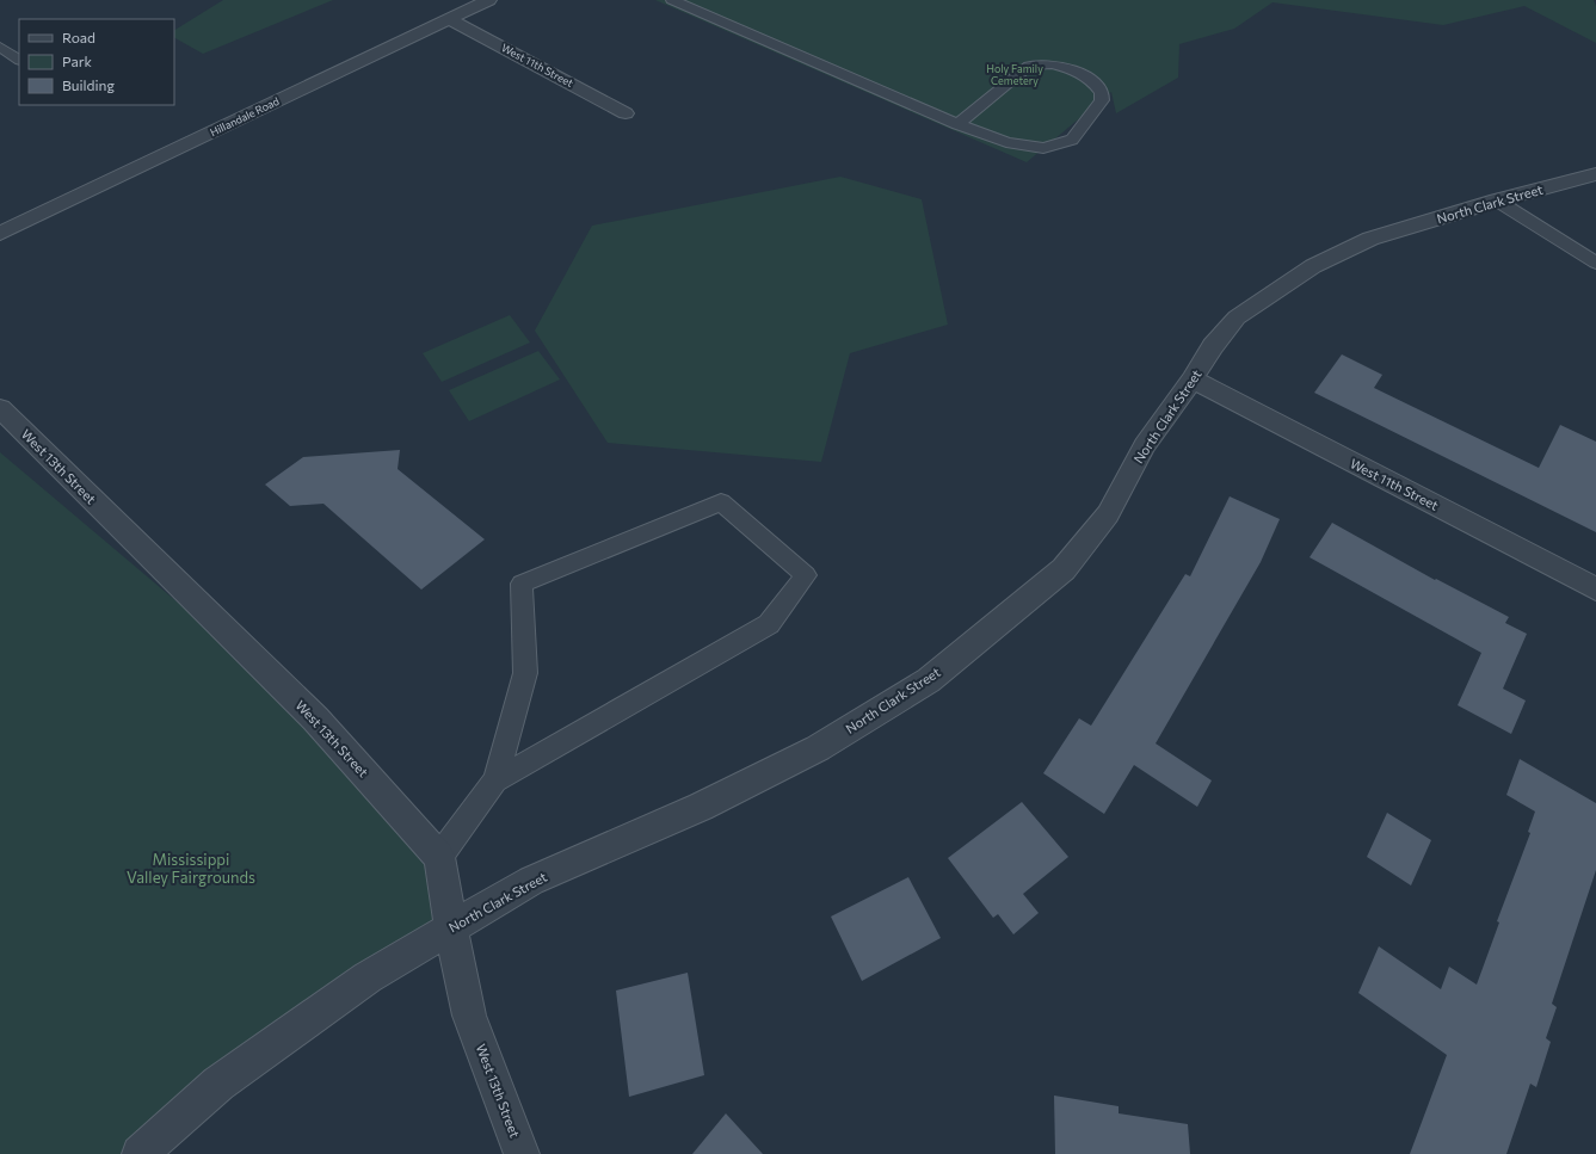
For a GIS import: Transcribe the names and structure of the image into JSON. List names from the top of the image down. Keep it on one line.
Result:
{"streets":{"street":["West 11th Street","Hillandale Road","North Clark Street","West 13th Street"]},"crossings":[["West 11th Street","Hillandale Road"],["West 11th Street","North Clark Street"],["North Clark Street","West 13th Street"]],"parks":["Holy Family Cemetery","Mississippi Valley Fairgrounds"],"legend":["Road","Park","Building"]}
